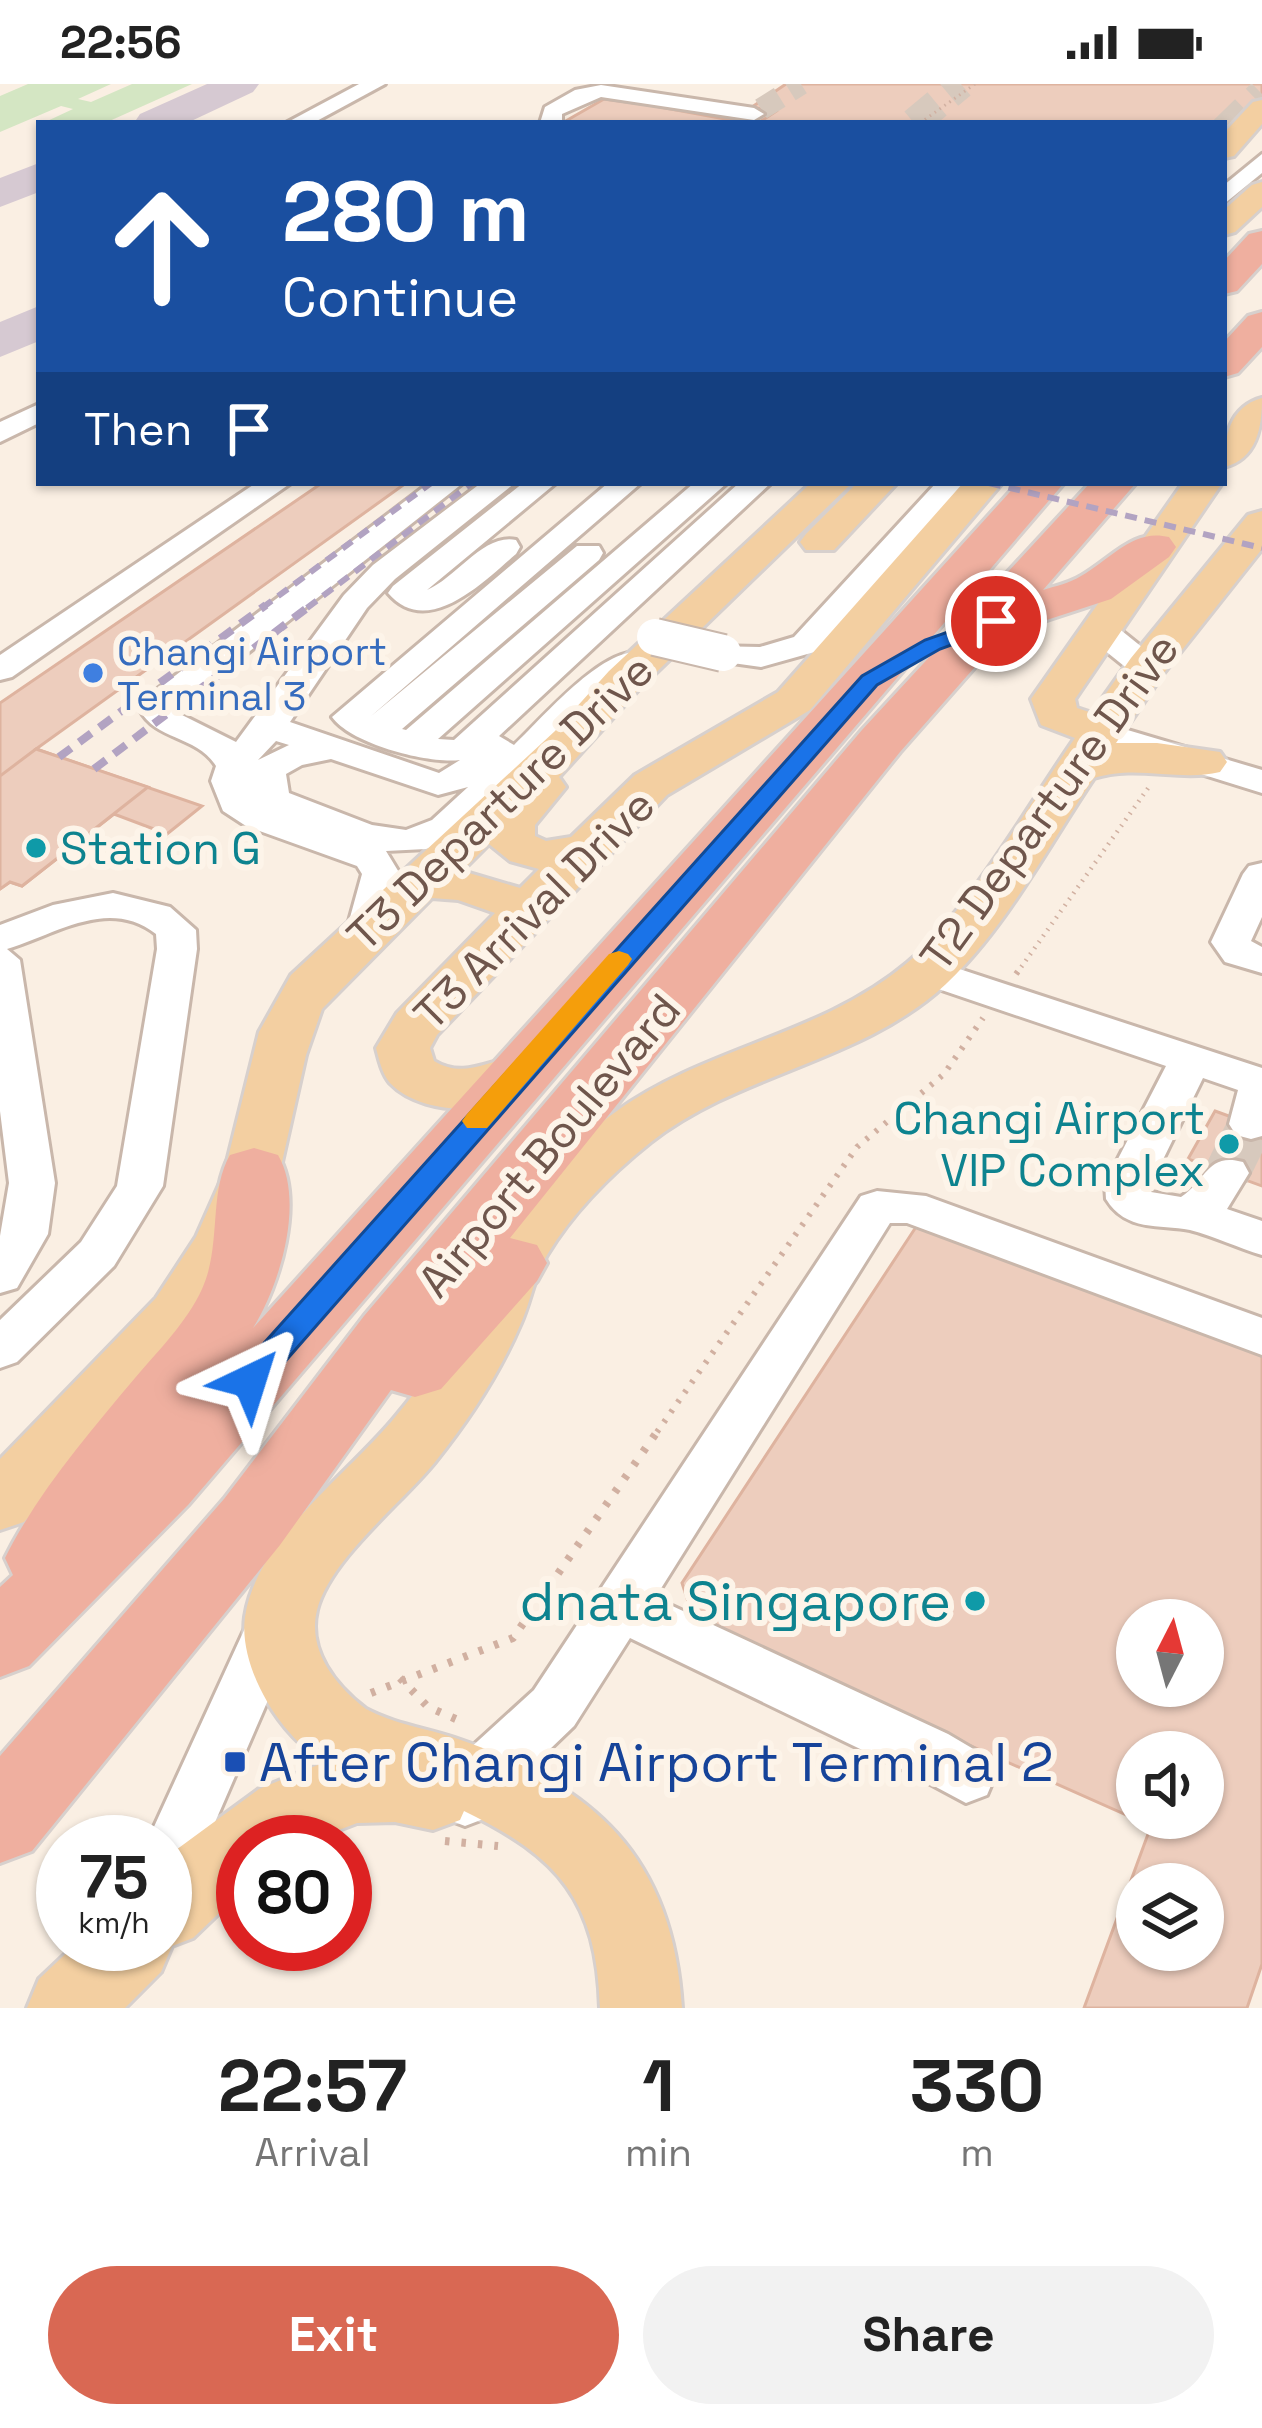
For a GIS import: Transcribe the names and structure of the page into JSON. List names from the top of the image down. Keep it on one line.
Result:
{"streets":{"highway":["Airport Boulevard"],"main road":["T3 Departure Drive","T2 Departure Drive","T3 Arrival Drive"]},"crossings":[["T3 Arrival Drive","Airport Boulevard"]],"places":{"other":["Changi Airport Terminal 3","Station G","Changi Airport VIP Complex","dnata Singapore"],"transit":["After Changi Airport Terminal 2"]},"north":"top","page":{"status":"22:56","turn":["280 m","Continue"],"then":"Then","speed":"75 km/h","limit":"80","eta":["22:57","Arrival","1","min","330","m"],"buttons":["Exit","Share"]}}
